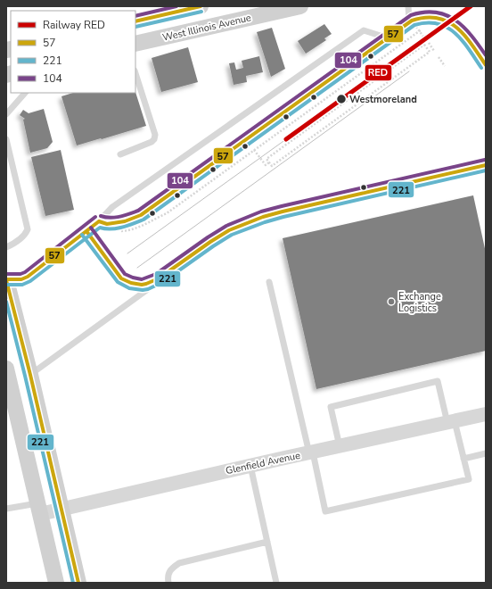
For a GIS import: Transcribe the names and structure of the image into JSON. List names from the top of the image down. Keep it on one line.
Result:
{"streets":{"main road":["West Illinois Avenue"],"street":["Glenfield Avenue"]},"places":["Westmoreland","Exchange Logistics"],"lines":["rail line RED","transit line 57","transit line 104","transit line 221"],"legend":["Railway RED","57","221","104"]}
